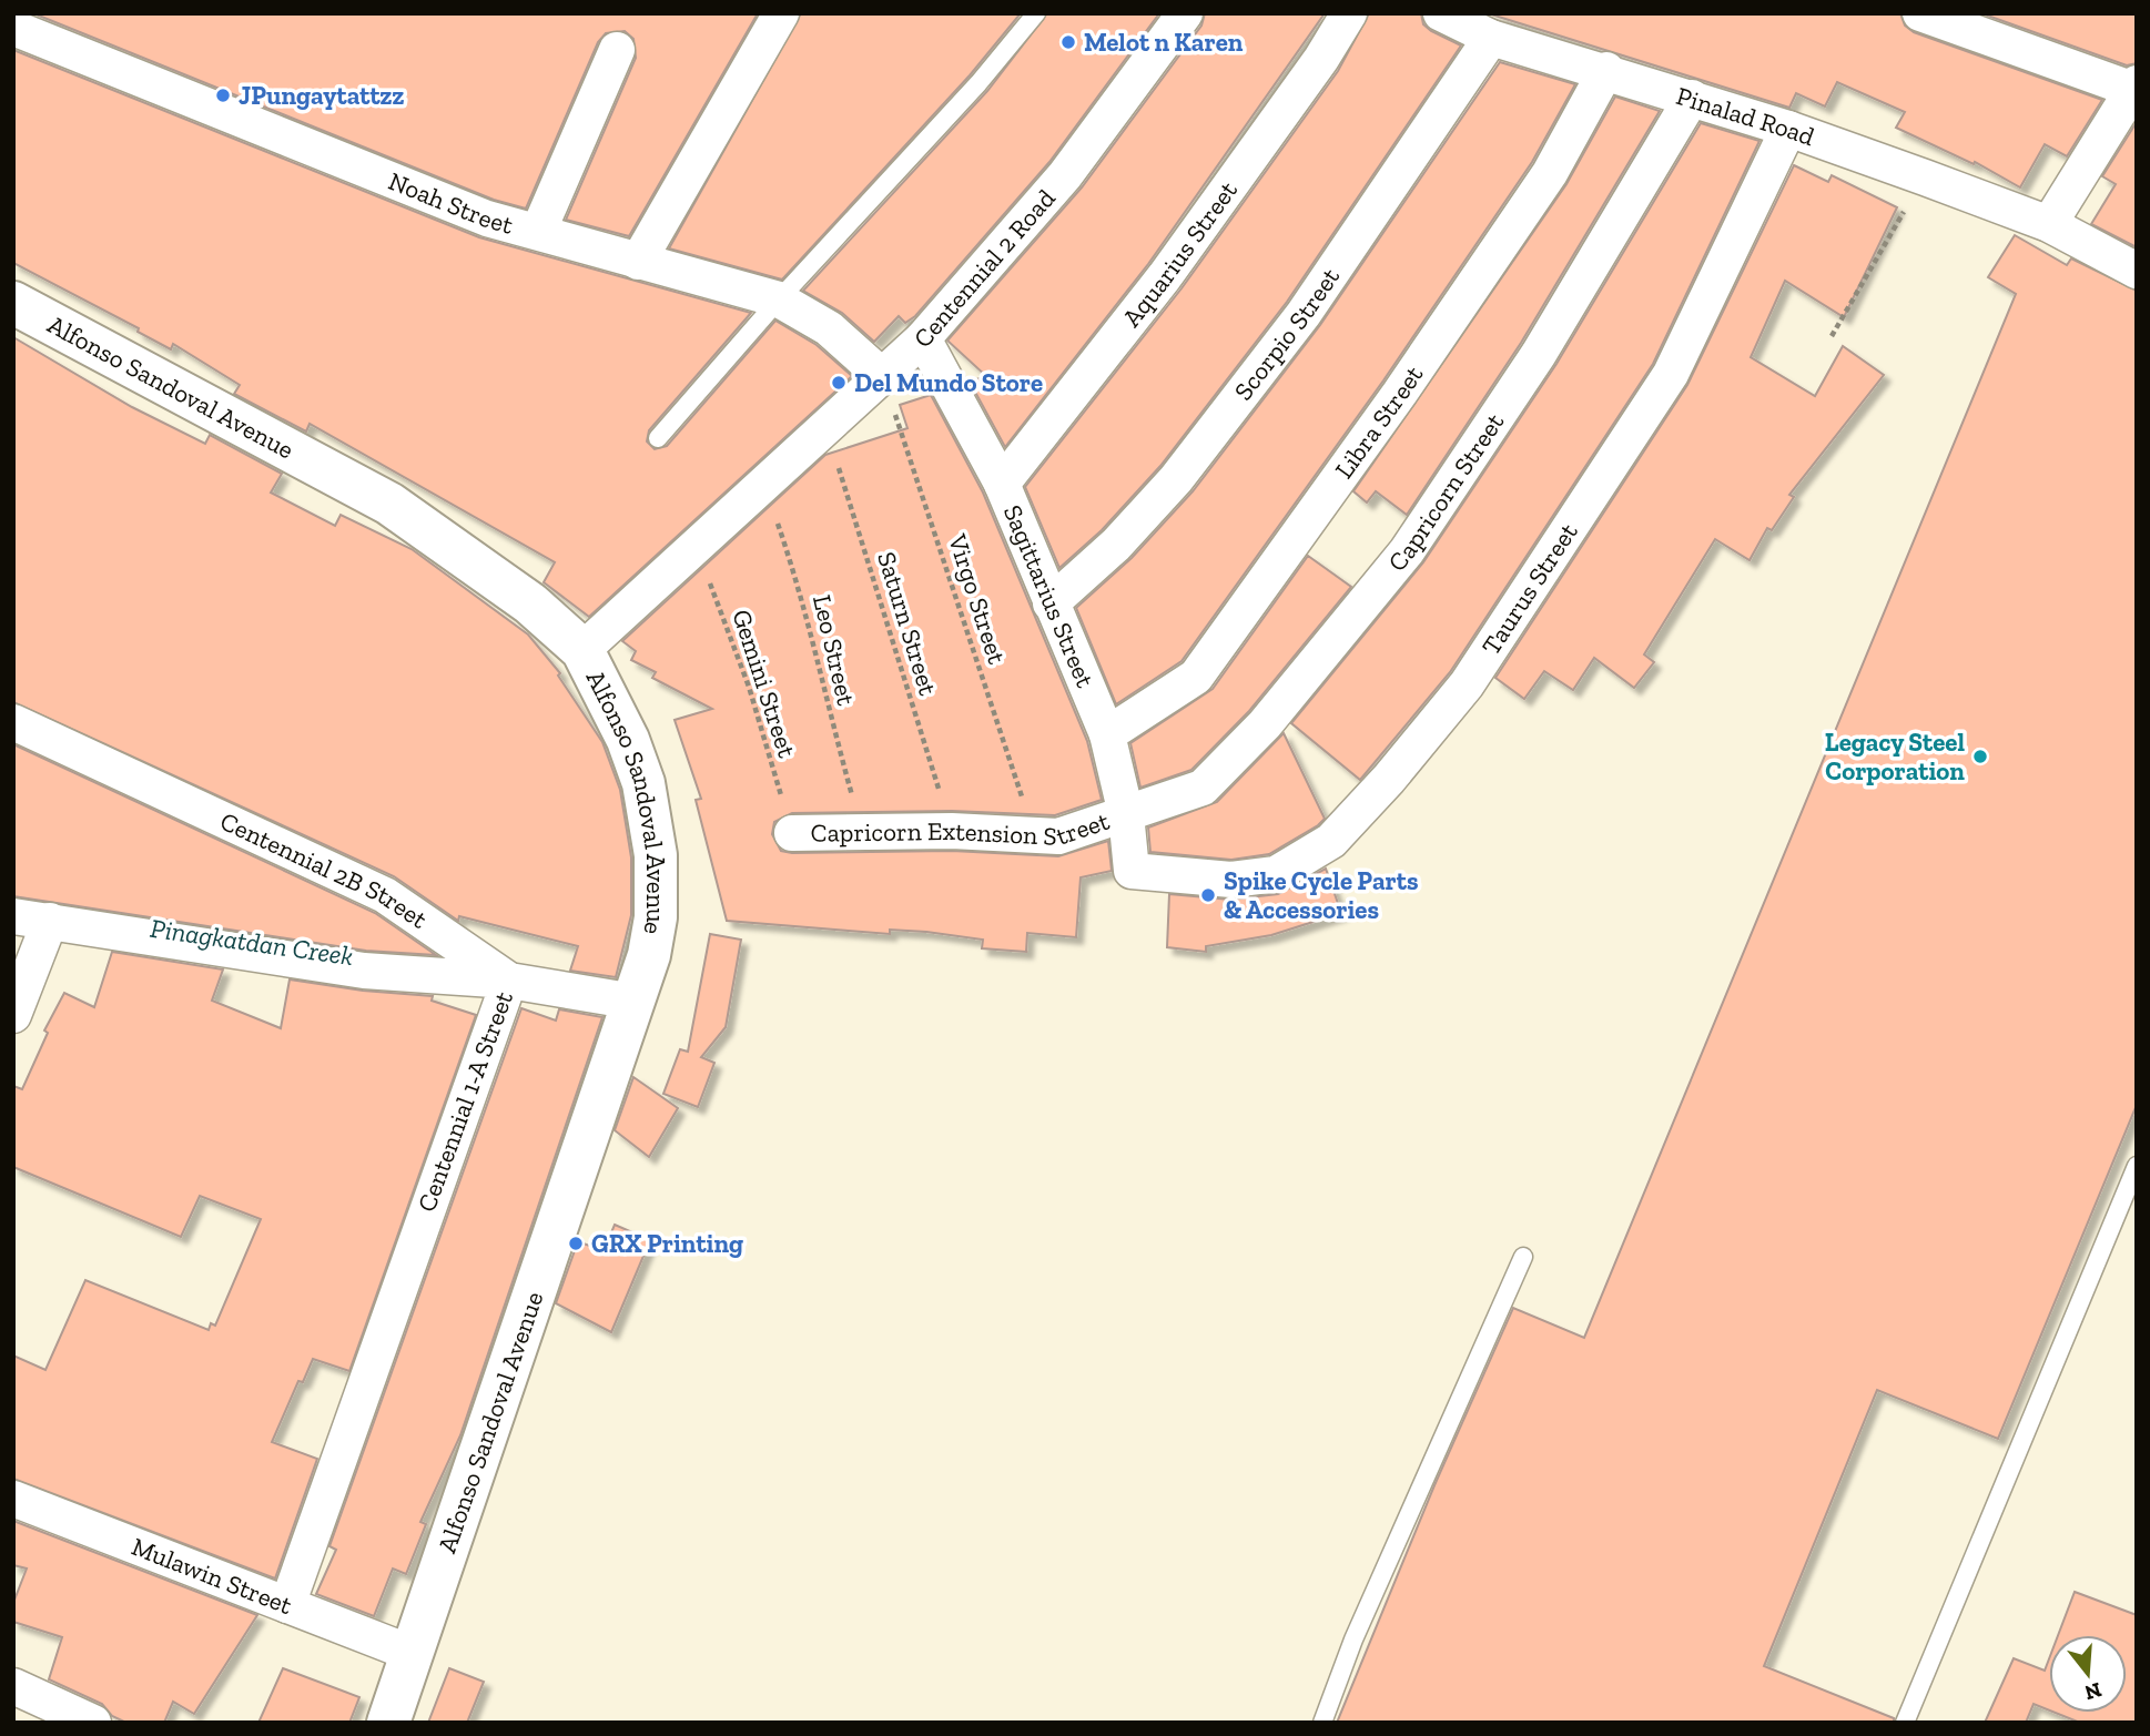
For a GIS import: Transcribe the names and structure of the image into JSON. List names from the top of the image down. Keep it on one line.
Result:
{"streets":{"main road":["Alfonso Sandoval Avenue"],"street":["Pinalad Road","Noah Street","Aquarius Street","Centennial 2 Road","Scorpio Street","Libra Street","Capricorn Street","Taurus Street","Sagittarius Street","Capricorn Extension Street","Centennial 2B Street","Centennial 1-A Street","Mulawin Street"],"path":["Virgo Street","Saturn Street","Leo Street","Gemini Street"]},"crossings":[["Pinalad Road","Scorpio Street"],["Pinalad Road","Libra Street"],["Pinalad Road","Capricorn Street"],["Pinalad Road","Taurus Street"],["Noah Street","Centennial 2 Road"],["Noah Street","Virgo Street"],["Aquarius Street","Sagittarius Street"],["Centennial 2 Road","Alfonso Sandoval Avenue"],["Centennial 2 Road","Sagittarius Street"],["Centennial 2 Road","Virgo Street"],["Centennial 2 Road","Saturn Street"],["Centennial 2 Road","Leo Street"],["Centennial 2 Road","Gemini Street"],["Scorpio Street","Sagittarius Street"],["Alfonso Sandoval Avenue","Centennial 2B Street"],["Alfonso Sandoval Avenue","Mulawin Street"],["Libra Street","Sagittarius Street"],["Capricorn Street","Sagittarius Street"],["Capricorn Street","Capricorn Extension Street"],["Taurus Street","Sagittarius Street"],["Sagittarius Street","Capricorn Extension Street"],["Virgo Street","Capricorn Extension Street"],["Saturn Street","Capricorn Extension Street"],["Leo Street","Capricorn Extension Street"],["Gemini Street","Capricorn Extension Street"],["Centennial 2B Street","Centennial 1-A Street"],["Centennial 1-A Street","Mulawin Street"]],"water":["Pinagkatdan Creek"],"places":["Melot n Karen","JPungaytattzz","Del Mundo Store","Legacy Steel Corporation","Spike Cycle Parts & Accessories","GRX Printing"],"north":"bottom"}
